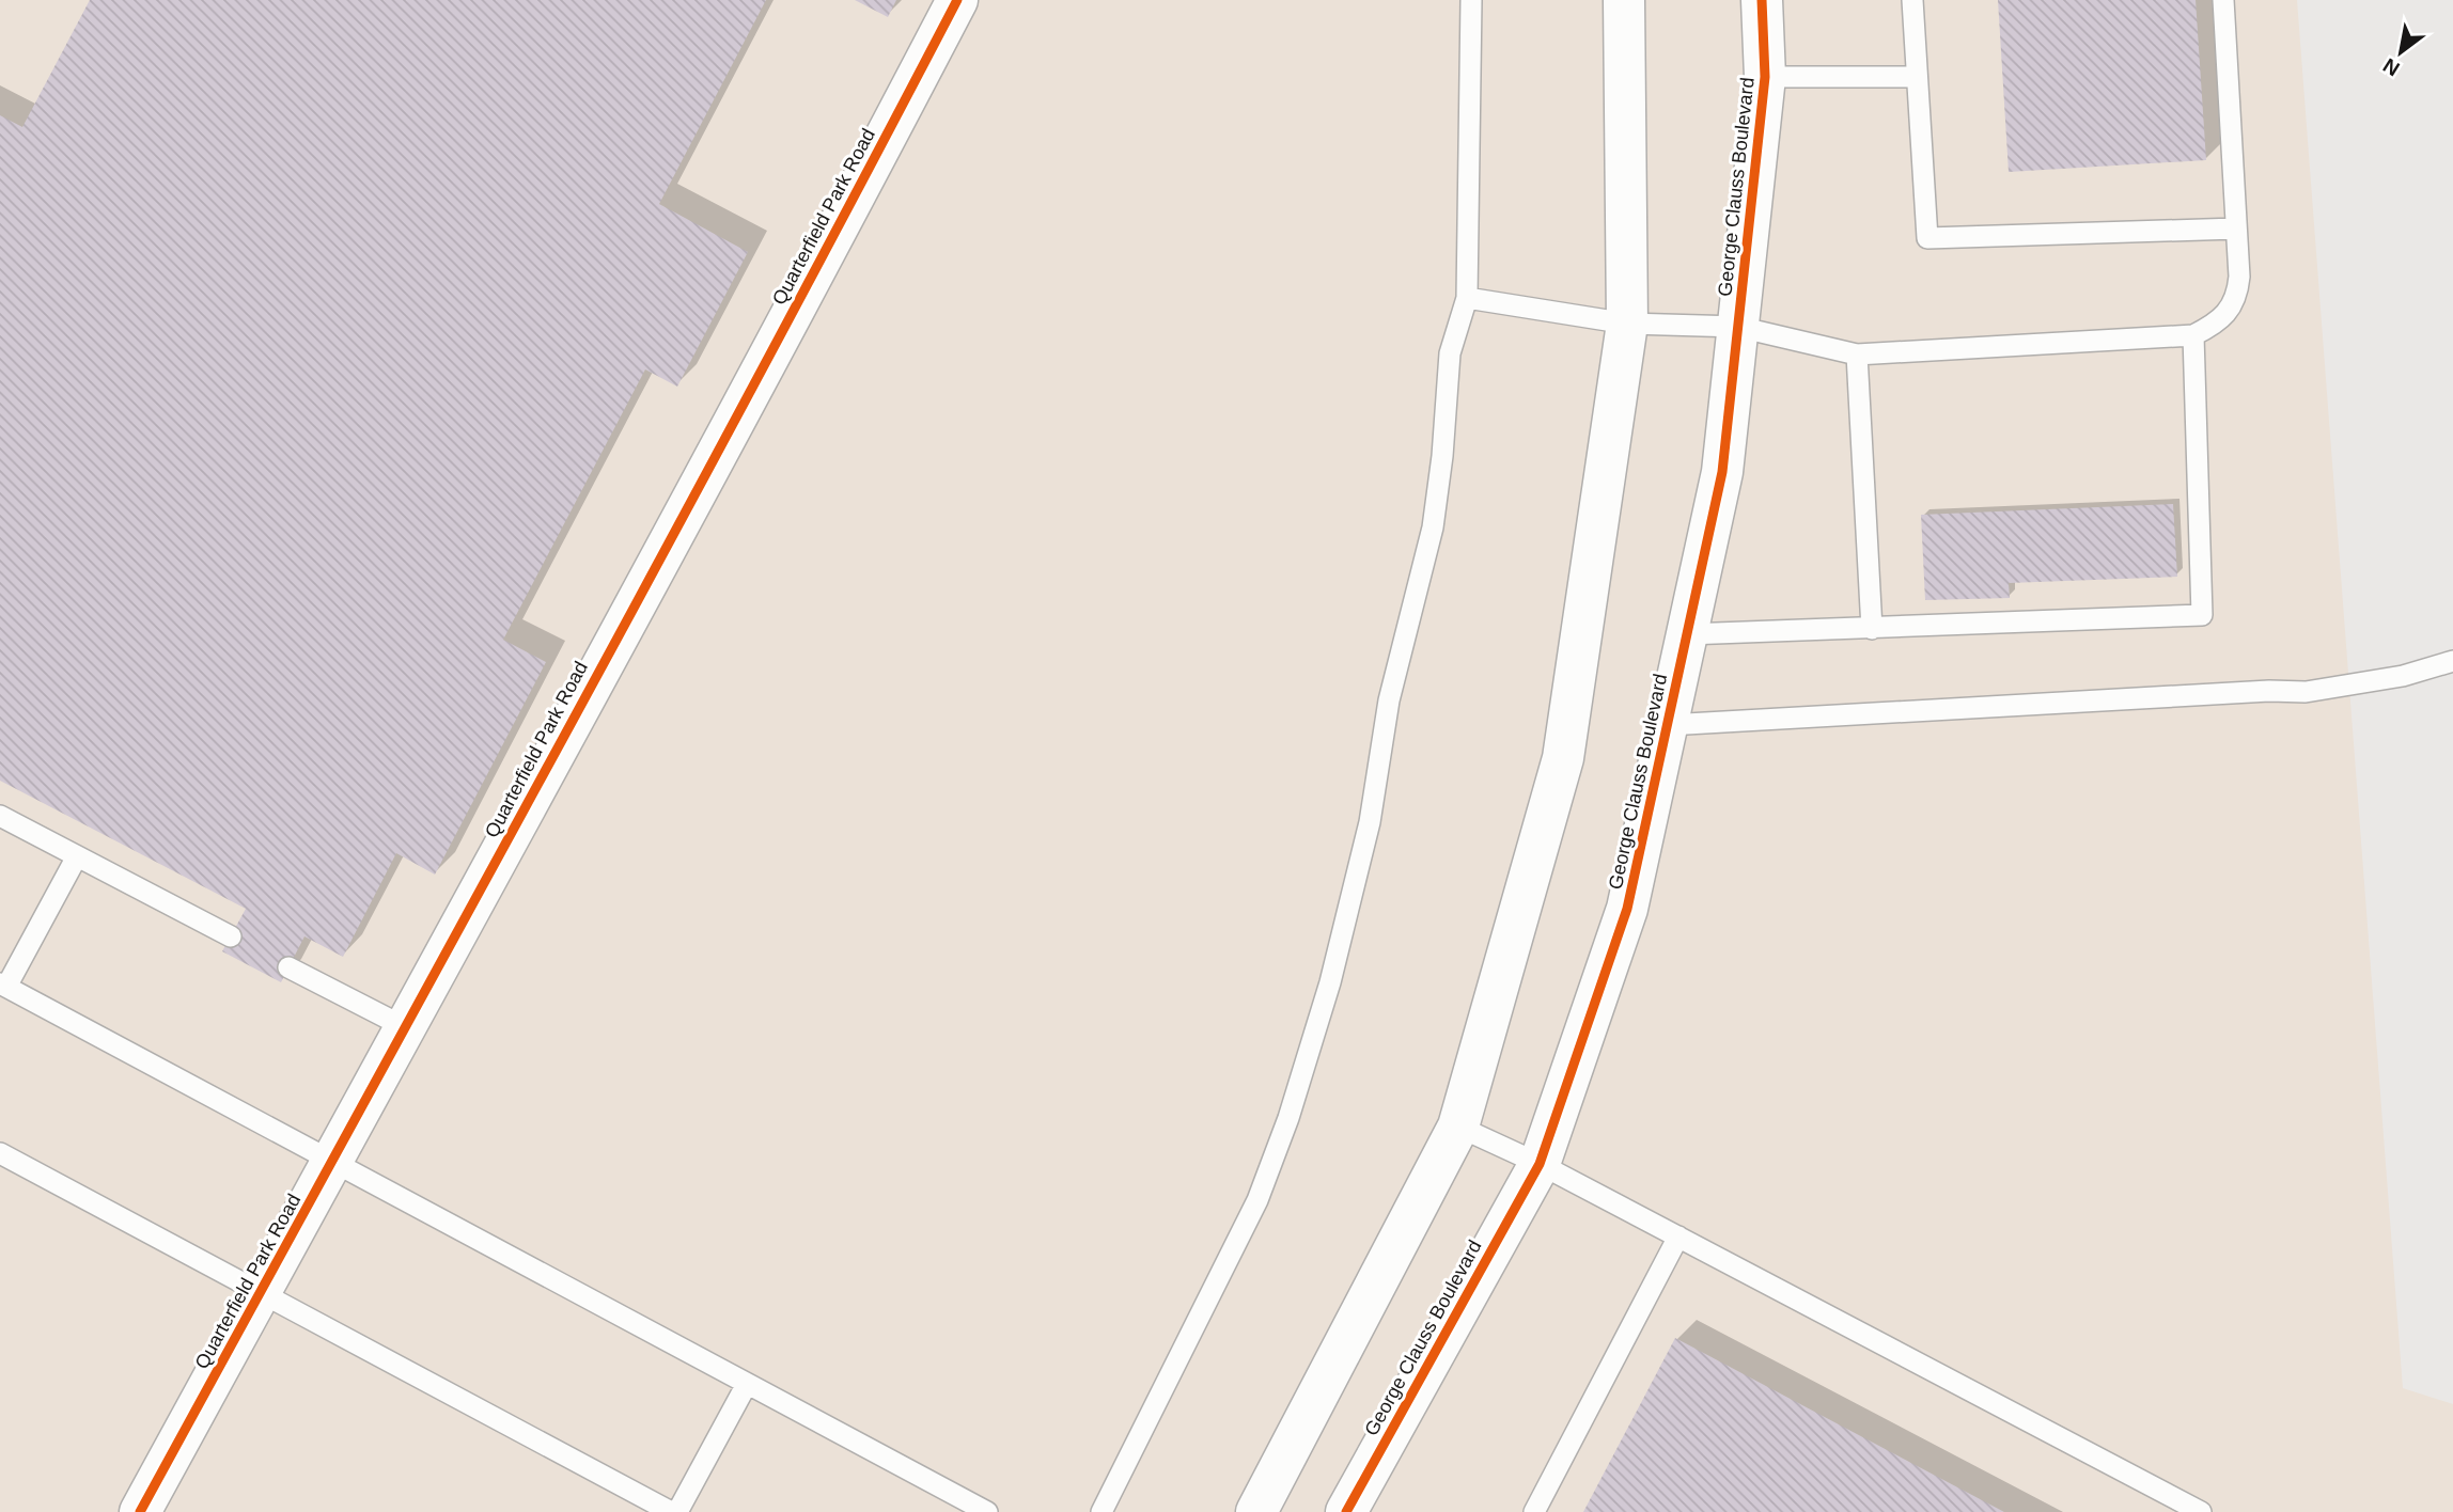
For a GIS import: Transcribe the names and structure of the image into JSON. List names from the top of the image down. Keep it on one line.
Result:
{"streets":{"street":["George Clauss Boulevard","Quarterfield Park Road"]},"north":"bottom left"}
